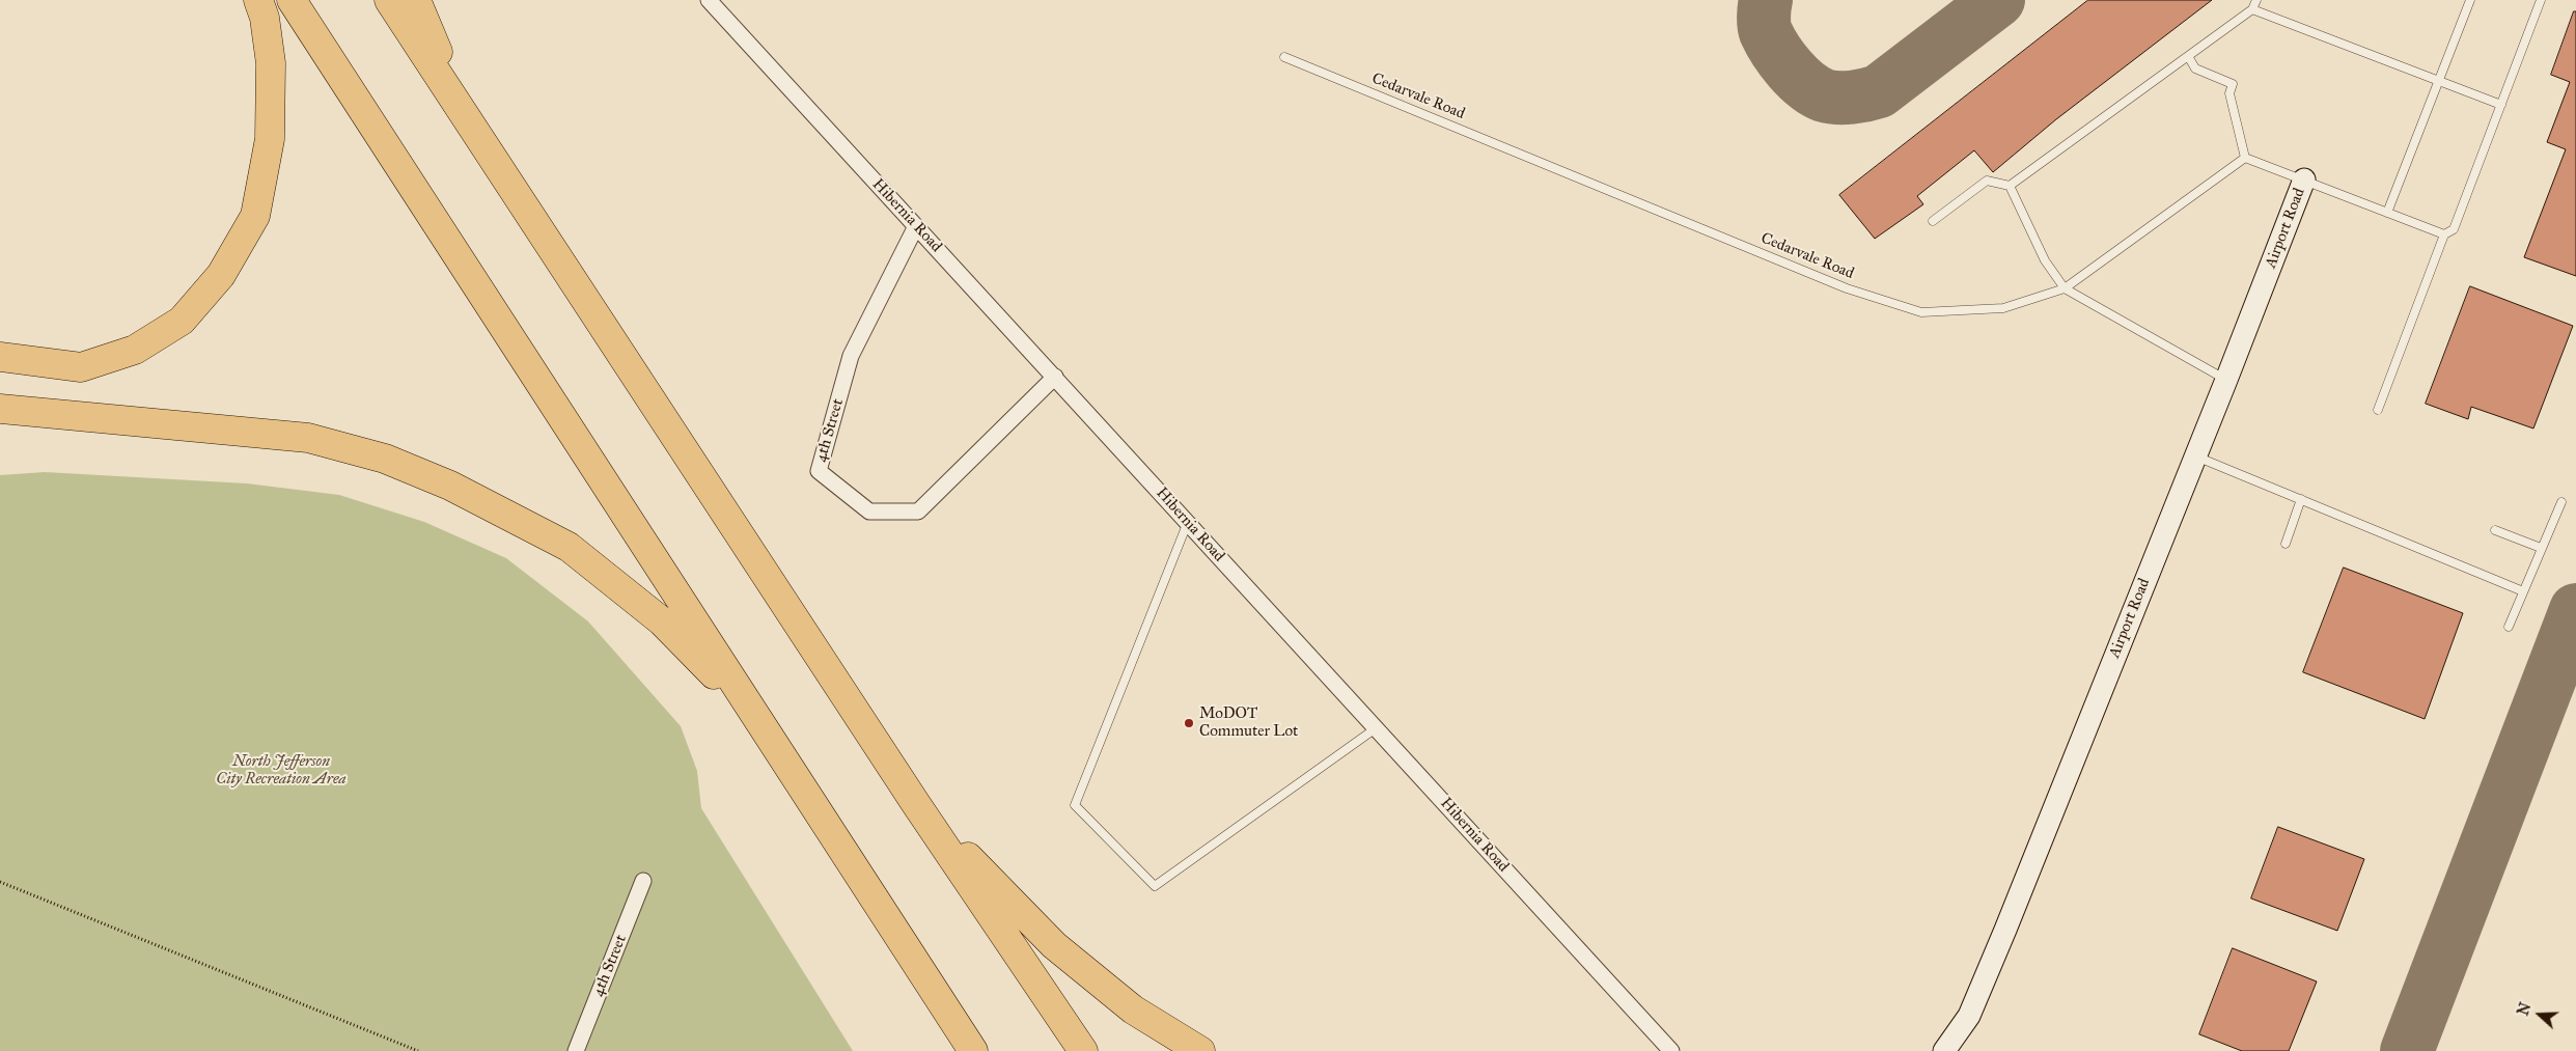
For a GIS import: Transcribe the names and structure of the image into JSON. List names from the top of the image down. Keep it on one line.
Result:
{"streets":{"street":["Hibernia Road","Airport Road","4th Street"],"lane":["Cedarvale Road"]},"crossings":[["Hibernia Road","4th Street"]],"parks":["North Jefferson City Recreation Area"],"places":["MoDOT Commuter Lot"],"north":"left"}
